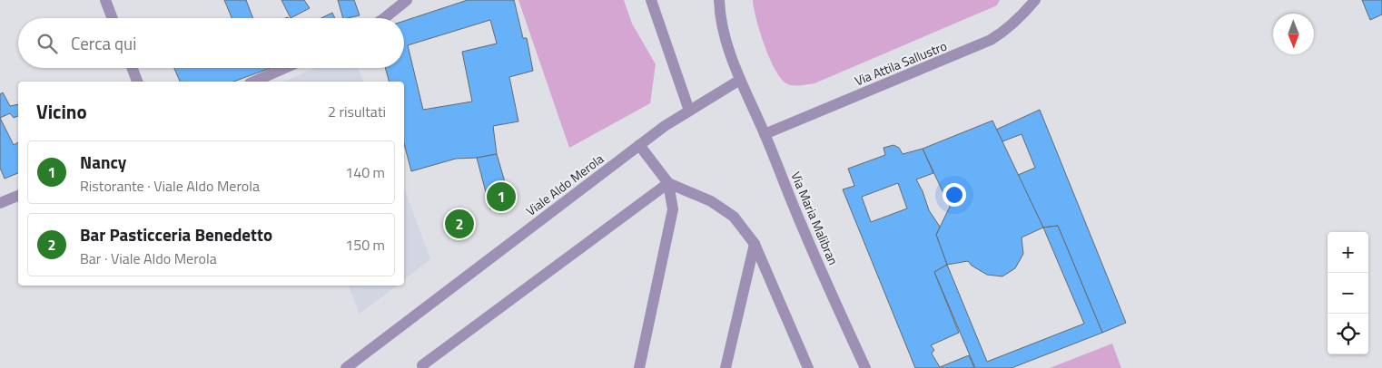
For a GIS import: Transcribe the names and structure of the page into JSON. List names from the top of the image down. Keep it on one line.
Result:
{"streets":{"street":["Via Attila Sallustro","Viale Aldo Merola","Via Maria Malibran"]},"crossings":[["Via Attila Sallustro","Via Maria Malibran"],["Viale Aldo Merola","Via Maria Malibran"]],"north":"bottom","page":{"search":"Cerca qui","heading":["Vicino","2 risultati"],"list":[{"mark":"1","name":"Nancy","note":"Ristorante · Viale Aldo Merola","value":"140 m"},{"mark":"2","name":"Bar Pasticceria Benedetto","note":"Bar · Viale Aldo Merola","value":"150 m"}],"pins":["1","2"],"map_buttons":["+","−"]}}
